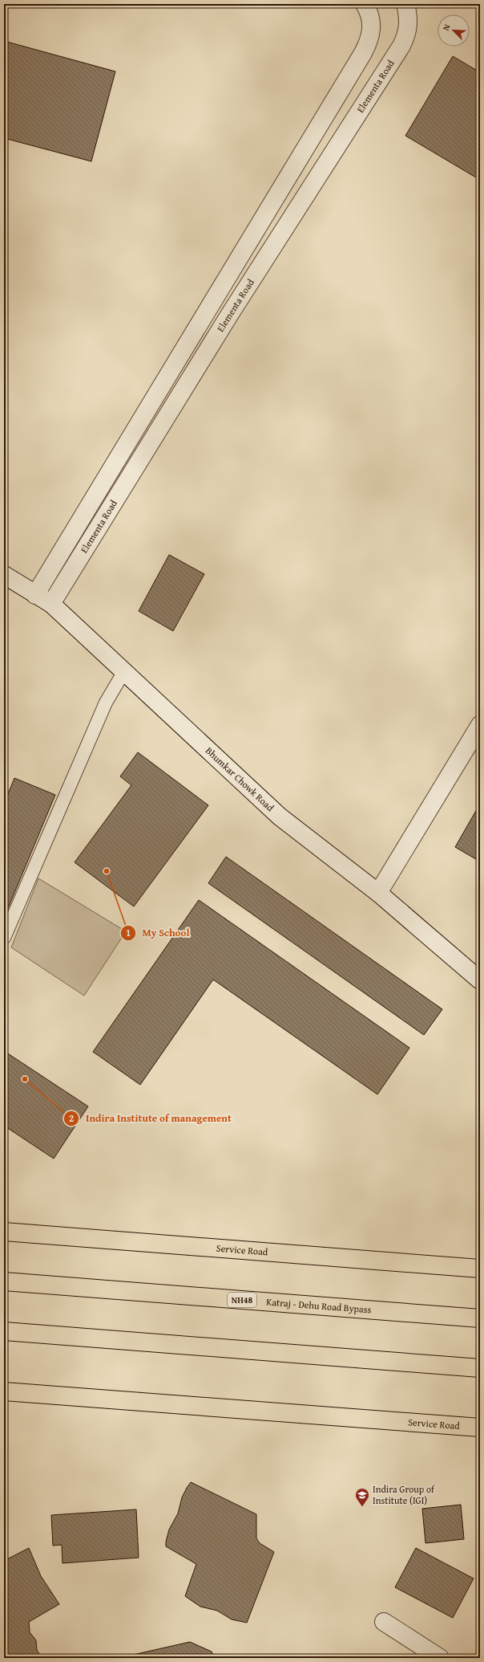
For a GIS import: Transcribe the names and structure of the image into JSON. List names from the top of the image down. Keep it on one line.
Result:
{"streets":{"main road":["Service Road","NH48","Katraj - Dehu Road Bypass"],"street":["Elementa Road","Bhumkar Chowk Road"]},"crossings":[["Elementa Road","Bhumkar Chowk Road"]],"places":{"other":["My School","Indira Institute of management"],"school or university":["Indira Group of Institute (IGI)"]},"north":"top left"}
